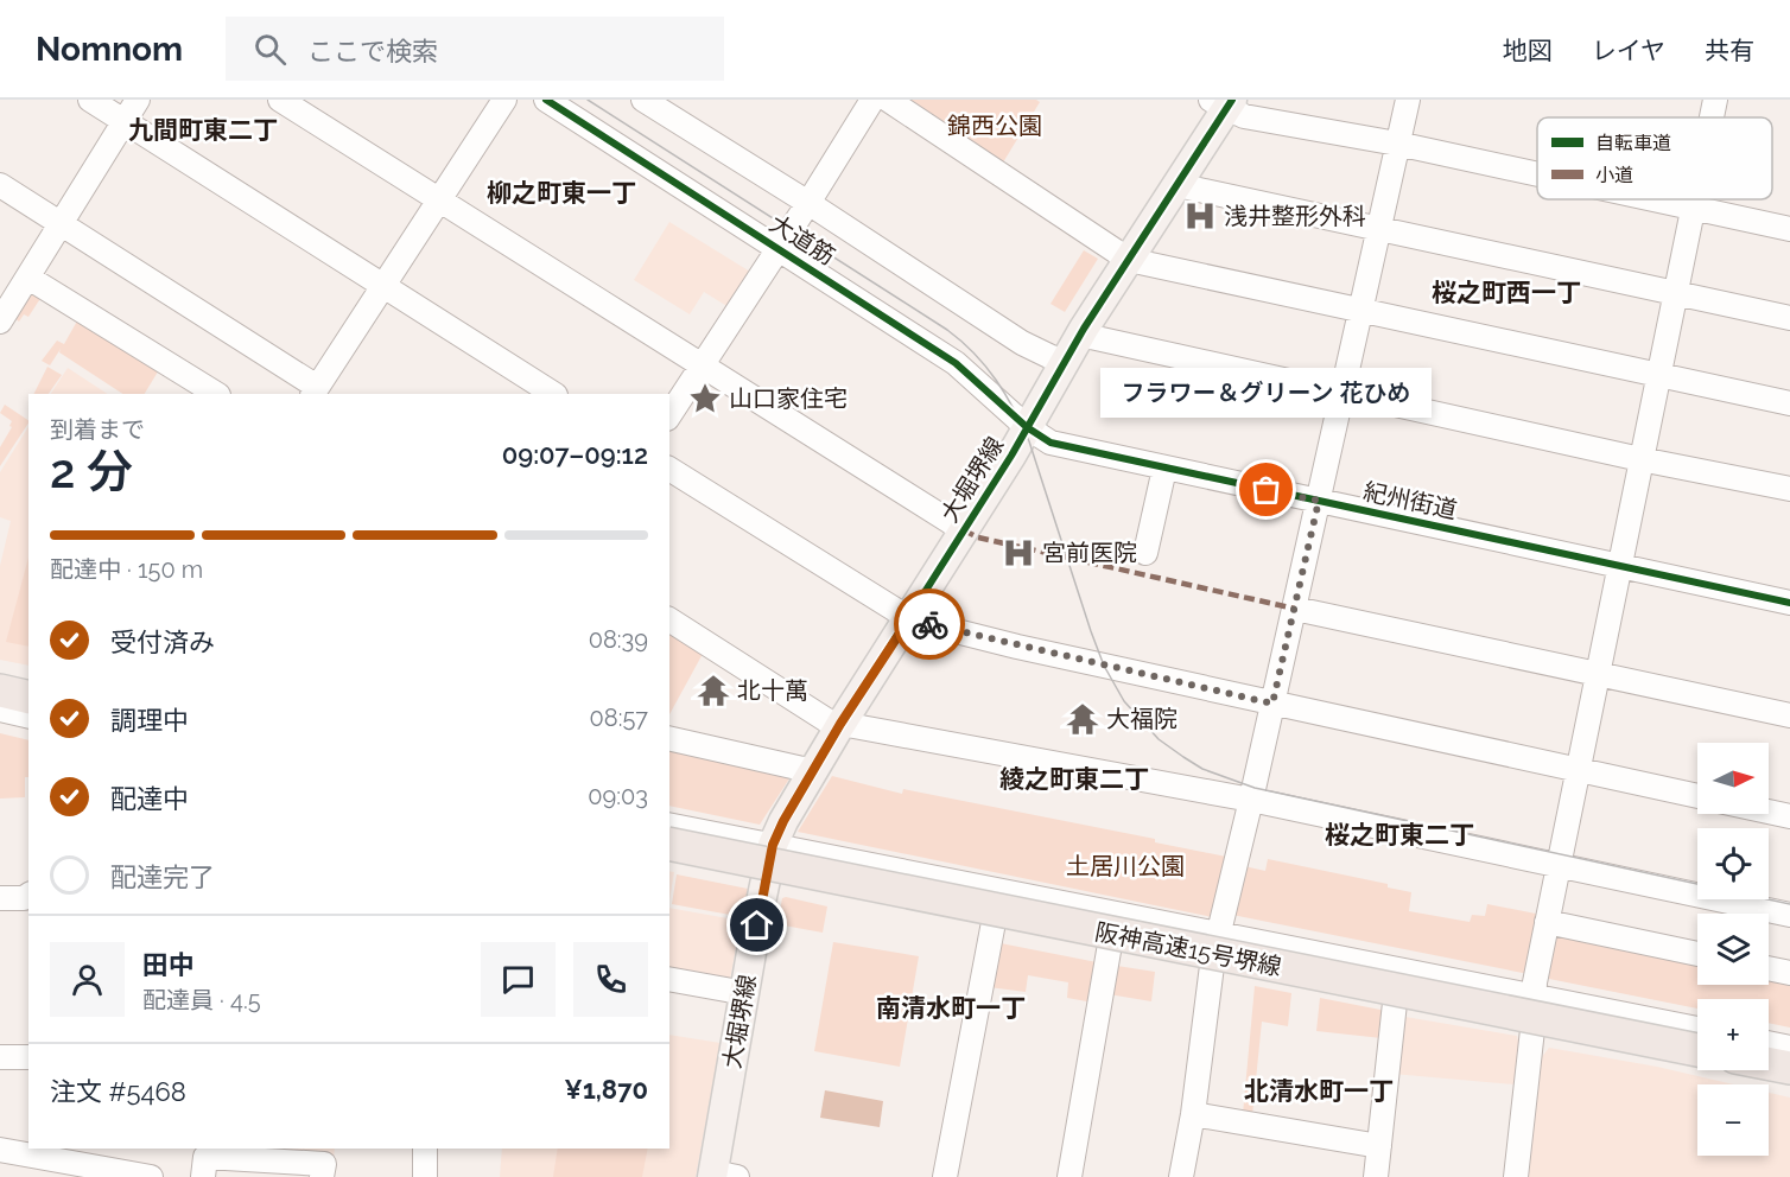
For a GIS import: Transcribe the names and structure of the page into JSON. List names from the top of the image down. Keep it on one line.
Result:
{"streets":{"highway":["阪神高速15号堺線"],"main road":["大堀堺線"],"street":["大道筋","紀州街道"]},"crossings":[["大道筋","大堀堺線"],["大道筋","紀州街道"],["大堀堺線","紀州街道"]],"districts":["九間町東二丁","柳之町東一丁","桜之町西一丁","綾之町東二丁","桜之町東二丁","南清水町一丁","北清水町一丁"],"parks":["錦西公園","土居川公園"],"places":{"hospital":["浅井整形外科","宮前医院"],"place":["山口家住宅"],"other":["フラワー＆グリーン 花ひめ"],"temple":["北十萬","大福院"]},"legend":["自転車道","小道"],"north":"right","page":{"header":"Nomnom","search":"ここで検索","nav":["地図","レイヤ","共有"],"bubble":"フラワー＆グリーン 花ひめ","heading":["2 分","到着まで","09:07–09:12"],"panel":["田中","配達員 · 4.5","注文 #5468","¥1,870"],"bar":"配達中 · 150 m","list":[["受付済み","08:39"],["調理中","08:57"],["配達中","09:03"],"配達完了"],"map_buttons":["+","−"]}}
